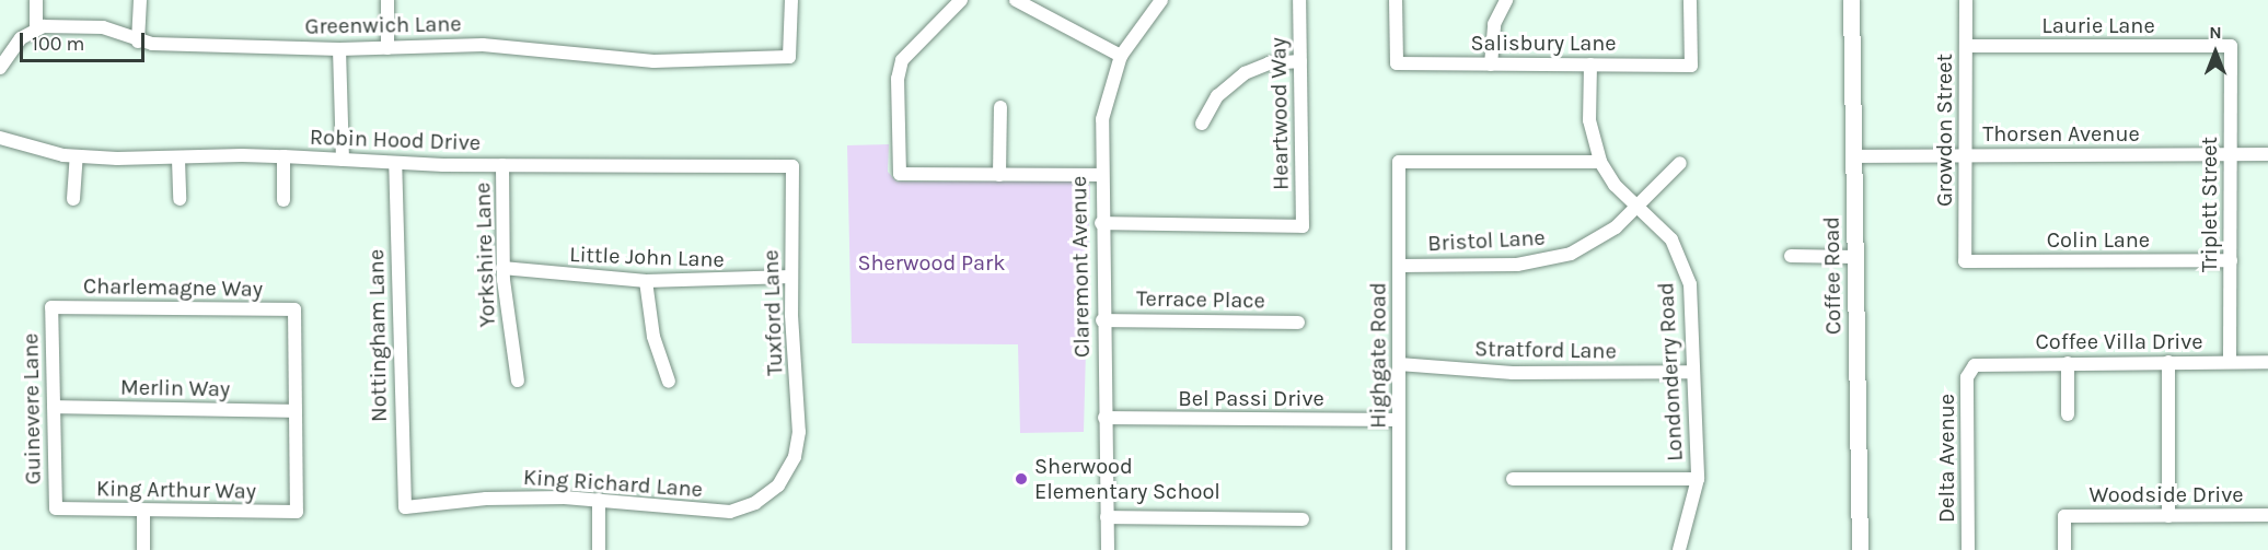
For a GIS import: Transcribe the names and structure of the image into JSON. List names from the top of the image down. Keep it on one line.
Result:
{"streets":{"main road":["Coffee Road"],"street":["Greenwich Lane","Laurie Lane","Salisbury Lane","Heartwood Way","Growdon Street","Thorsen Avenue","Robin Hood Drive","Triplett Street","Colin Lane","Bristol Lane","Yorkshire Lane","Little John Lane","Claremont Avenue","Charlemagne Way","Terrace Place","Tuxford Lane","Nottingham Lane","Coffee Villa Drive","Stratford Lane","Highgate Road","Londonderry Road","Merlin Way","Bel Passi Drive","Guinevere Lane","Delta Avenue","King Richard Lane","King Arthur Way","Woodside Drive"]},"crossings":[["Laurie Lane","Growdon Street"],["Laurie Lane","Triplett Street"],["Salisbury Lane","Londonderry Road"],["Heartwood Way","Claremont Avenue"],["Growdon Street","Thorsen Avenue"],["Growdon Street","Colin Lane"],["Thorsen Avenue","Triplett Street"],["Thorsen Avenue","Coffee Road"],["Robin Hood Drive","Yorkshire Lane"],["Robin Hood Drive","Tuxford Lane"],["Robin Hood Drive","Nottingham Lane"],["Triplett Street","Colin Lane"],["Triplett Street","Coffee Villa Drive"],["Bristol Lane","Highgate Road"],["Bristol Lane","Londonderry Road"],["Yorkshire Lane","Little John Lane"],["Little John Lane","Tuxford Lane"],["Claremont Avenue","Terrace Place"],["Claremont Avenue","Bel Passi Drive"],["Charlemagne Way","Merlin Way"],["Charlemagne Way","Guinevere Lane"],["Charlemagne Way","King Arthur Way"],["Tuxford Lane","King Richard Lane"],["Nottingham Lane","King Richard Lane"],["Coffee Villa Drive","Delta Avenue"],["Stratford Lane","Highgate Road"],["Stratford Lane","Londonderry Road"],["Highgate Road","Londonderry Road"],["Highgate Road","Bel Passi Drive"],["Merlin Way","Guinevere Lane"],["Merlin Way","King Arthur Way"],["Guinevere Lane","King Arthur Way"]],"parks":["Sherwood Park"],"places":["Sherwood Elementary School"],"scale_bar":"100 m","north":"top"}
